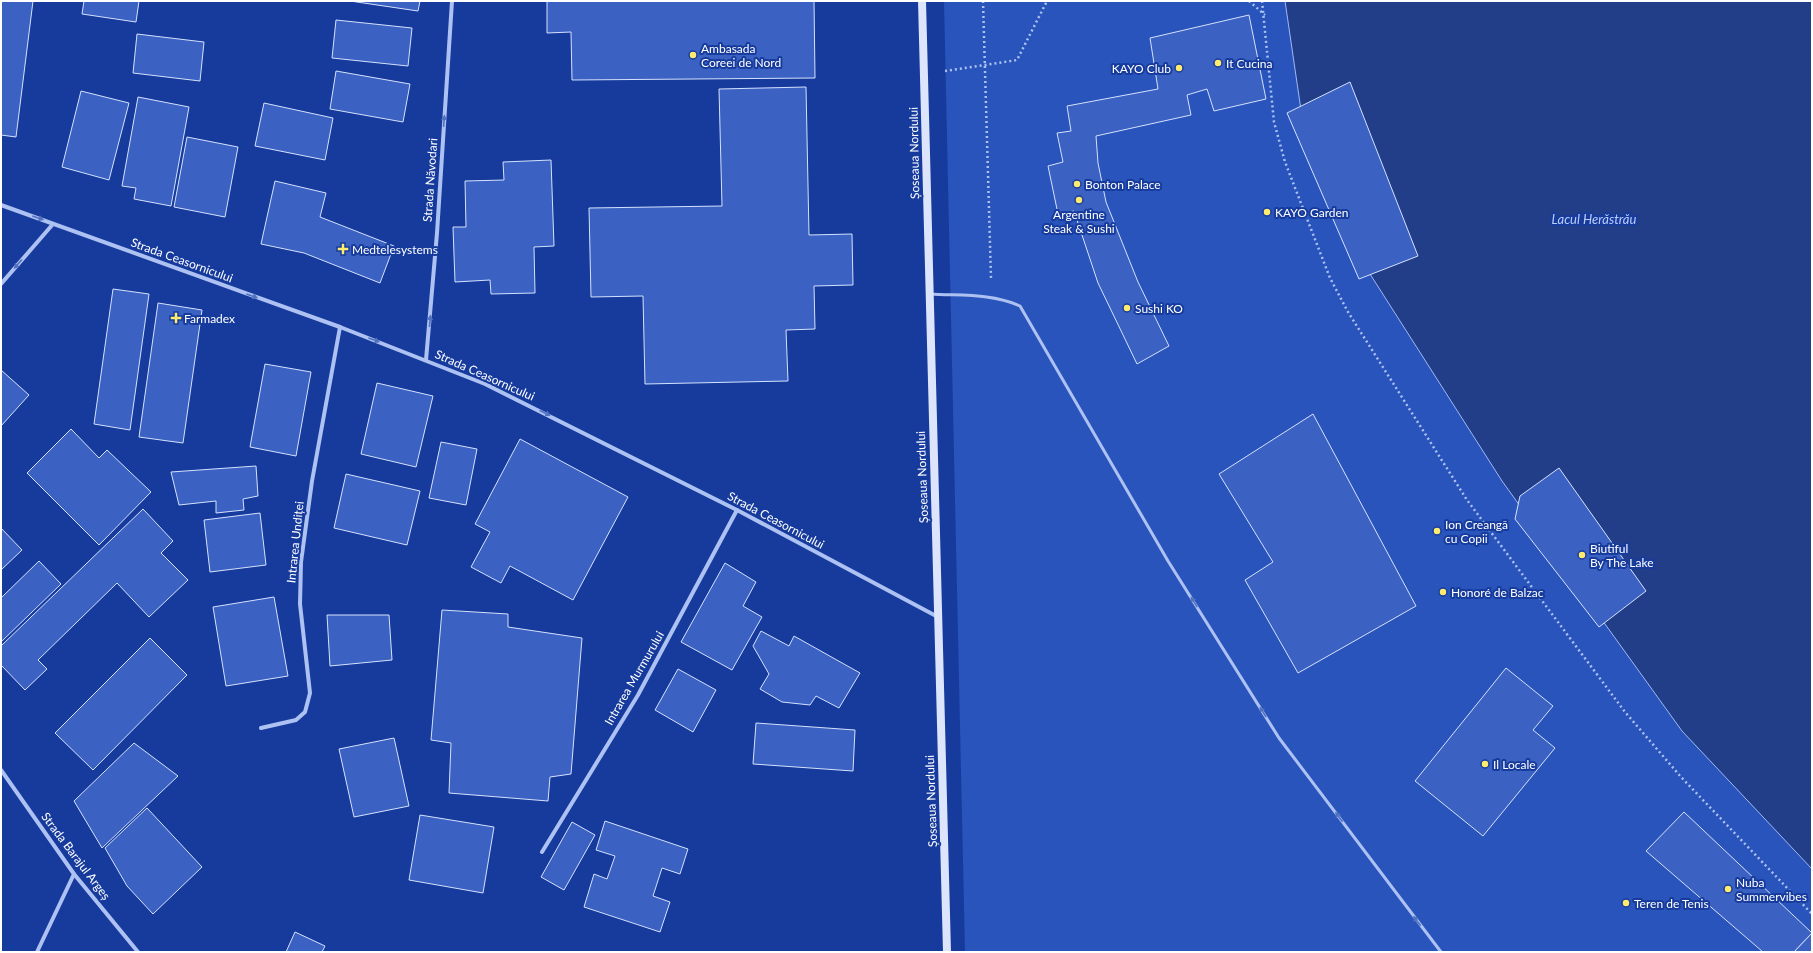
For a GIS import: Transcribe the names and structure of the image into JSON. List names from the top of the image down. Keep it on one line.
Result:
{"streets":{"main road":["Șoseaua Nordului"],"street":["Strada Năvodari","Strada Ceasornicului","Intrarea Undiței","Intrarea Murmurului","Strada Barajul Argeș"]},"crossings":[["Șoseaua Nordului","Strada Ceasornicului"],["Strada Năvodari","Strada Ceasornicului"],["Strada Ceasornicului","Intrarea Undiței"],["Strada Ceasornicului","Intrarea Murmurului"]],"one_way":["Strada Năvodari","Strada Ceasornicului"],"water":["Lacul Herăstrău"],"places":{"other":["Ambasada Coreei de Nord","It Cucina","KAYO Club","Bonton Palace","Argentine Steak & Sushi","KAYO Garden","Sushi KO","Ion Creangă cu Copii","Biutiful By The Lake","Honoré de Balzac","Il Locale","Nuba Summervibes","Teren de Tenis"],"health":["Medtelesystems","Farmadex"]}}
